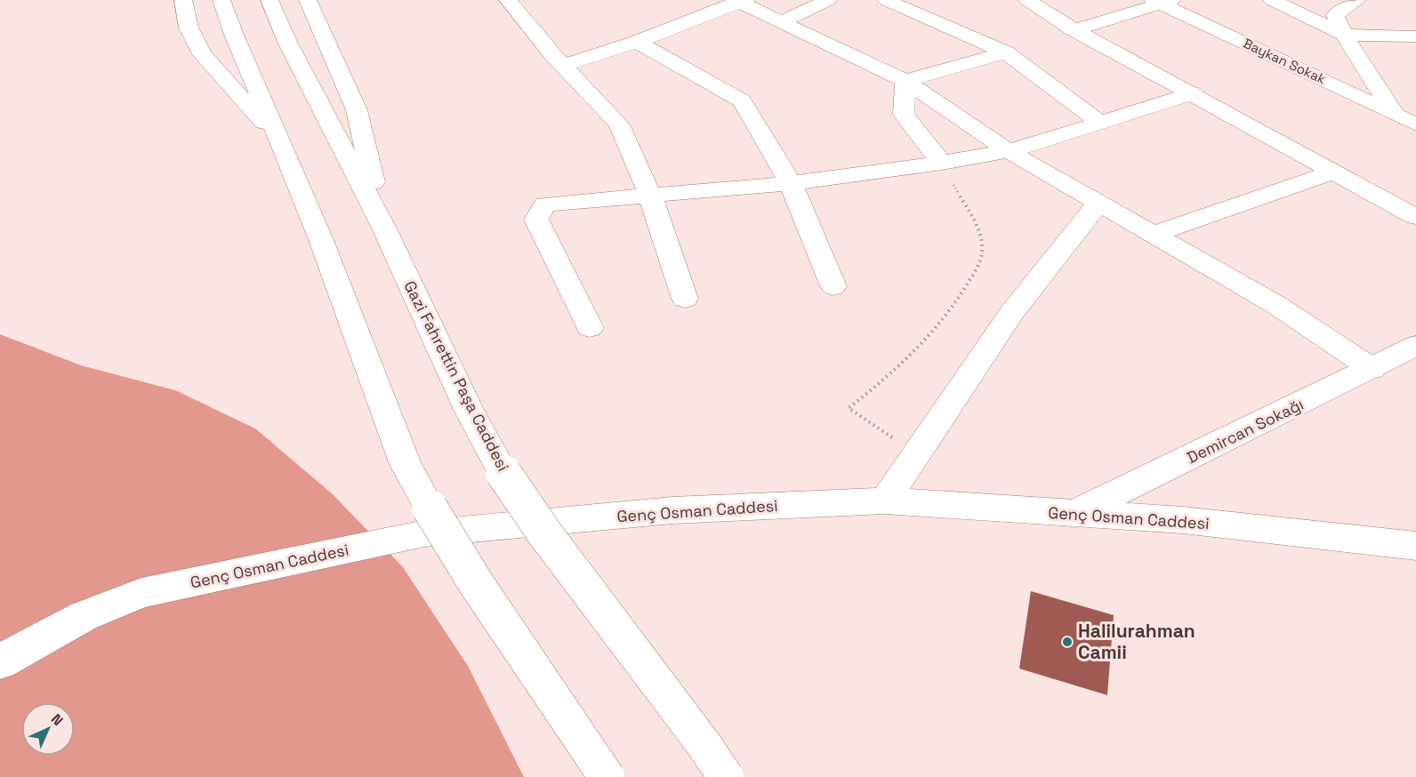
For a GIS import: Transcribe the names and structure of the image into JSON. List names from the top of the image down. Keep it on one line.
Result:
{"streets":{"main road":["Baykan Sokak","Gazi Fahrettin Paşa Caddesi","Demircan Sokağı","Genç Osman Caddesi"]},"crossings":[["Demircan Sokağı","Genç Osman Caddesi"]],"places":["Halilurahman Camii"],"north":"top right"}
